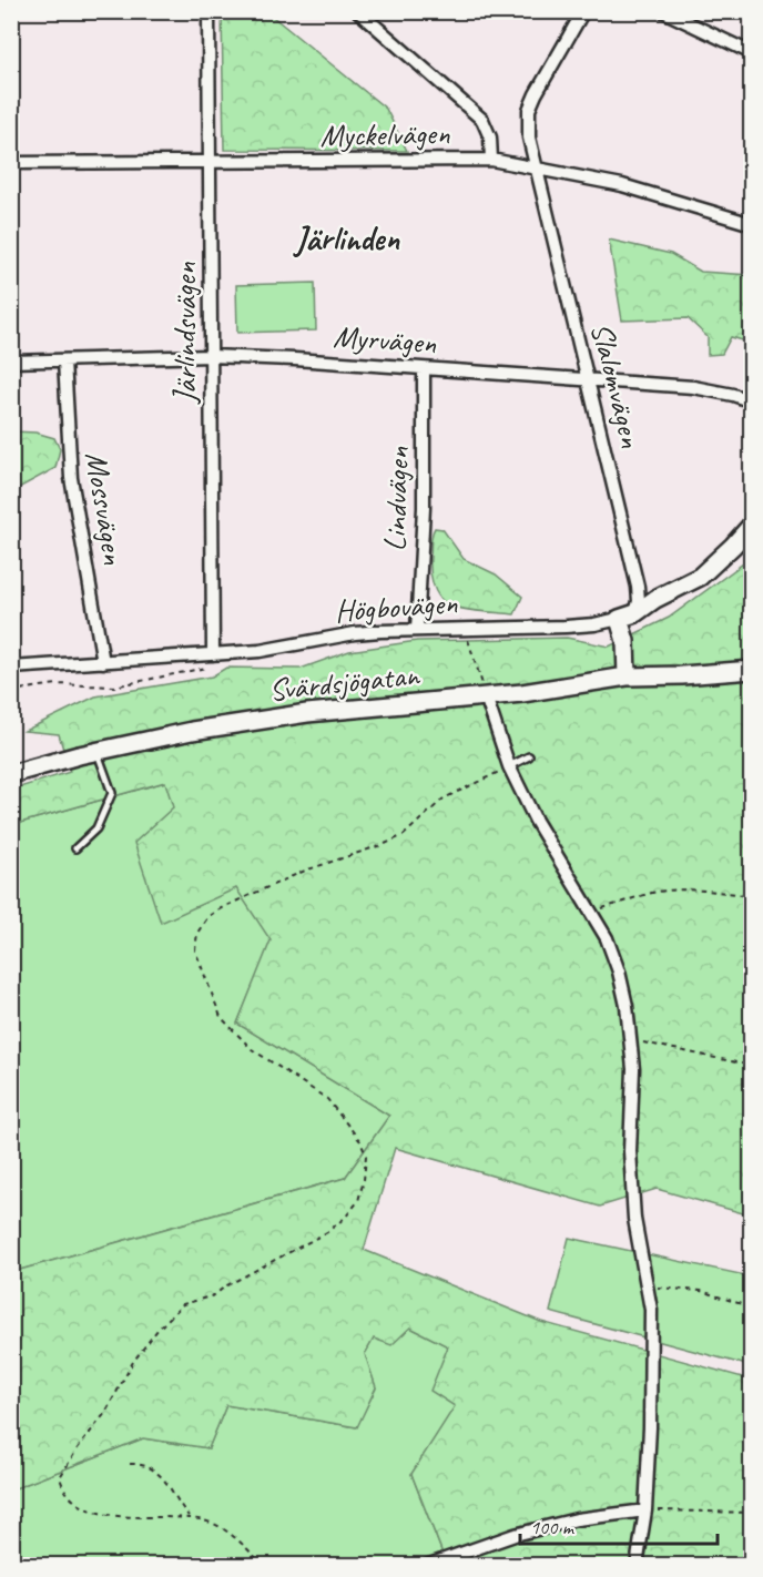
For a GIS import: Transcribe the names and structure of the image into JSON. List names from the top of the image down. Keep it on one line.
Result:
{"streets":{"street":["Myckelvägen","Järlindsvägen","Myrvägen","Slalomvägen","Lindvägen","Mossvägen","Högbovägen","Svärdsjögatan"]},"crossings":[["Myckelvägen","Järlindsvägen"],["Myckelvägen","Slalomvägen"],["Järlindsvägen","Myrvägen"],["Järlindsvägen","Högbovägen"],["Myrvägen","Slalomvägen"],["Myrvägen","Lindvägen"],["Myrvägen","Mossvägen"],["Slalomvägen","Högbovägen"],["Lindvägen","Högbovägen"],["Mossvägen","Högbovägen"]],"districts":["Järlinden"],"scale_bar":"100 m"}
